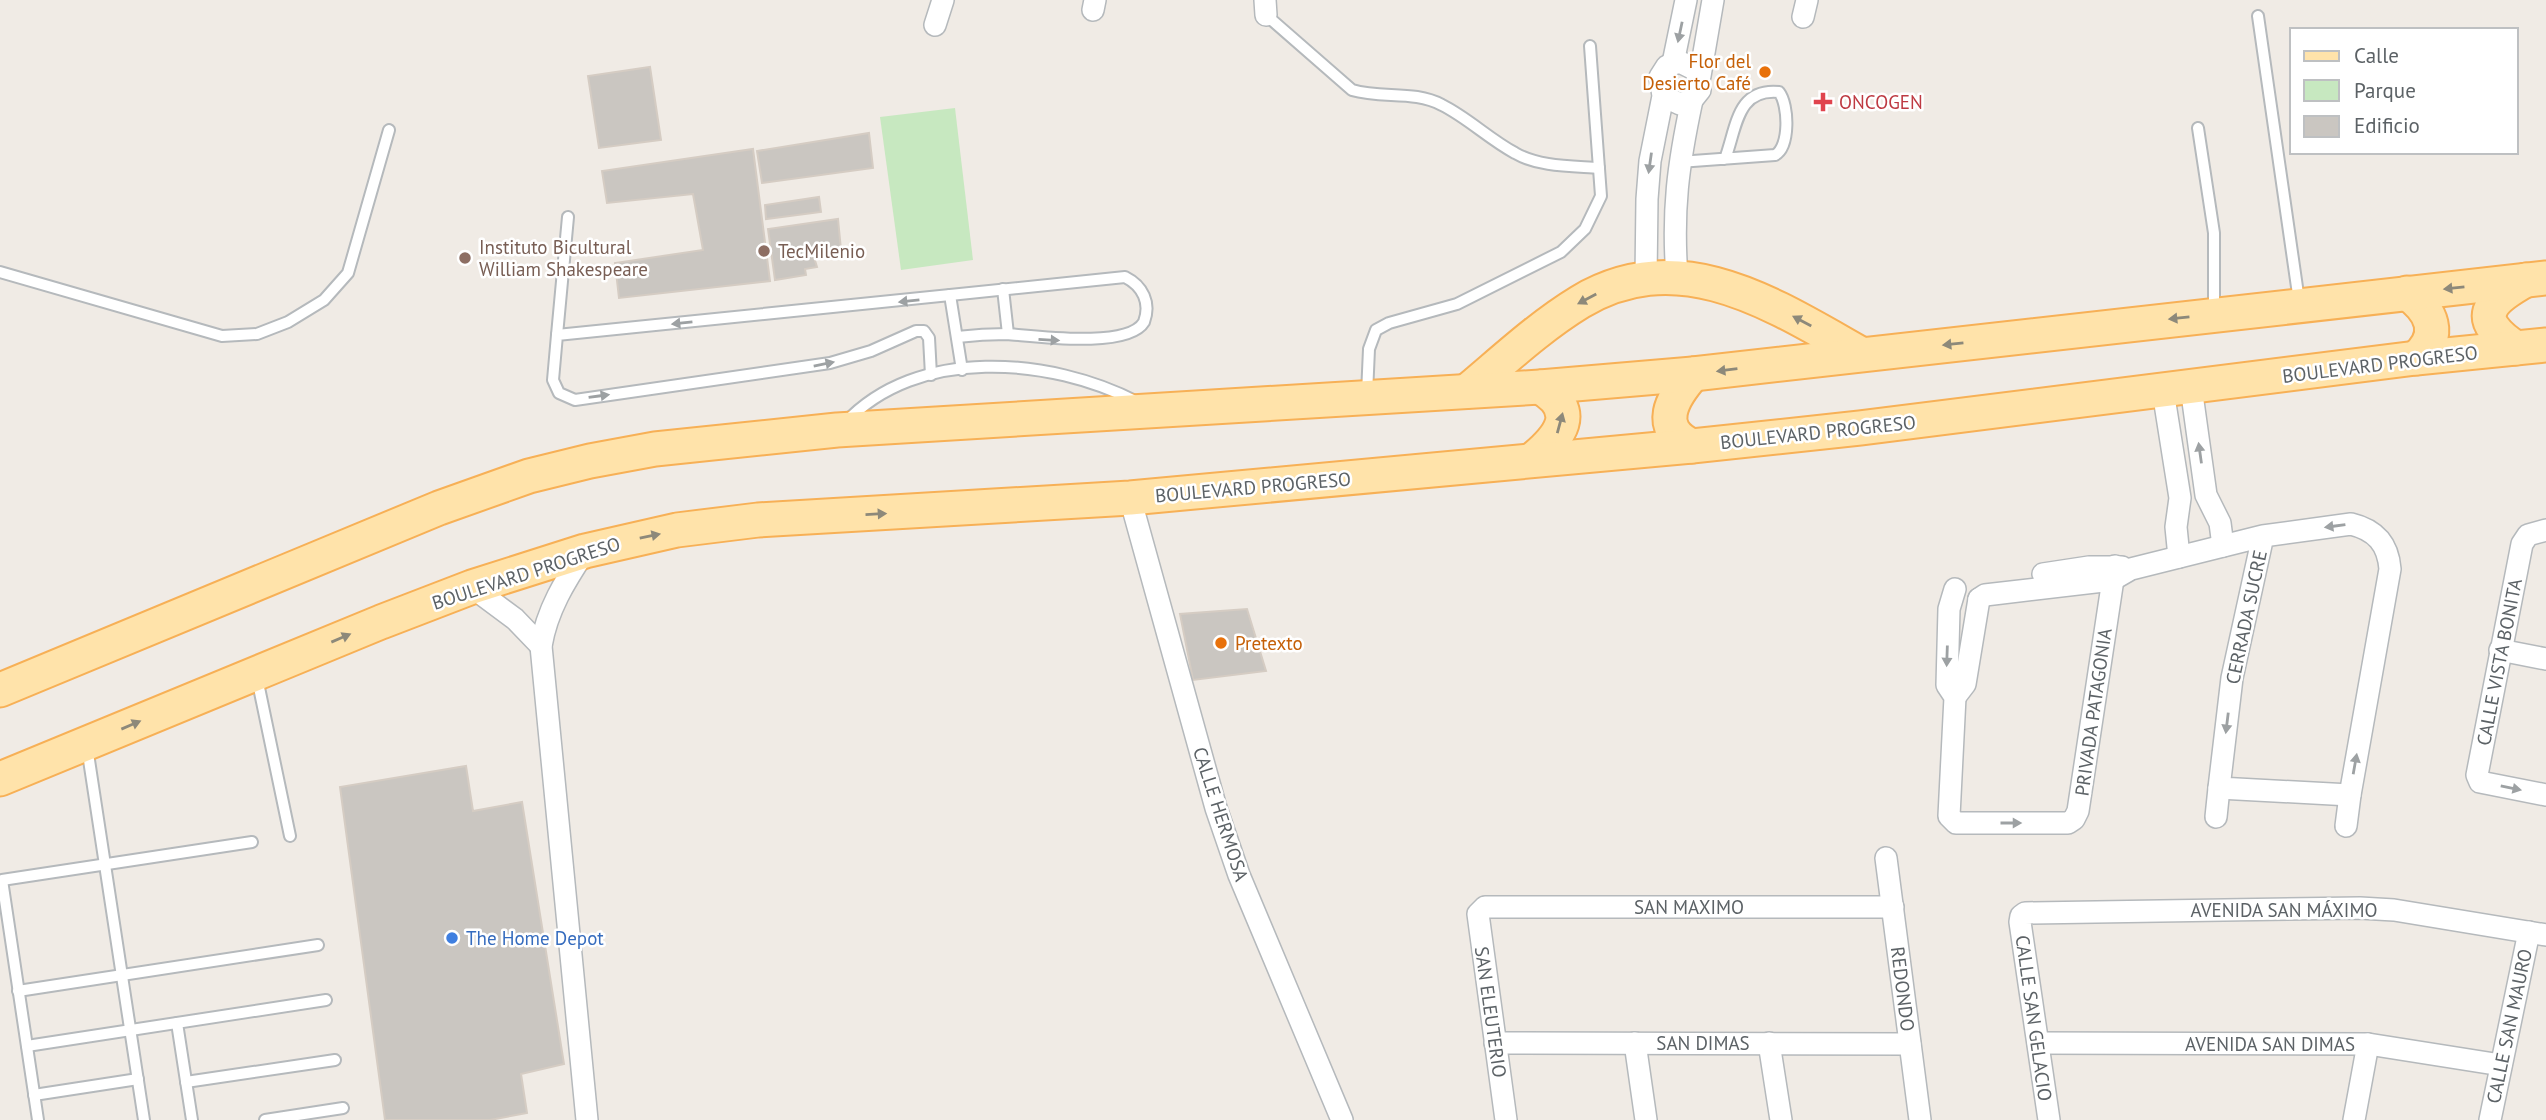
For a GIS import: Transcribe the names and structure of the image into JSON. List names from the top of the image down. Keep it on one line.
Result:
{"streets":{"main road":["BOULEVARD PROGRESO"],"street":["CERRADA SUCRE","CALLE VISTA BONITA","PRIVADA PATAGONIA","CALLE HERMOSA","SAN MAXIMO","AVENIDA SAN MÁXIMO","REDONDO","SAN ELEUTERIO","CALLE SAN GELACIO","CALLE SAN MAURO","SAN DIMAS","AVENIDA SAN DIMAS"]},"crossings":[["BOULEVARD PROGRESO","CALLE HERMOSA"],["SAN MAXIMO","REDONDO"],["SAN MAXIMO","SAN ELEUTERIO"],["AVENIDA SAN MÁXIMO","CALLE SAN GELACIO"],["AVENIDA SAN MÁXIMO","CALLE SAN MAURO"],["REDONDO","SAN DIMAS"],["SAN ELEUTERIO","SAN DIMAS"],["CALLE SAN GELACIO","AVENIDA SAN DIMAS"],["CALLE SAN MAURO","AVENIDA SAN DIMAS"]],"places":{"other":["Flor del Desierto Café","TecMilenio","Instituto Bicultural William Shakespeare","Pretexto","The Home Depot"],"health":["ONCOGEN"]},"legend":["Calle","Parque","Edificio"]}
